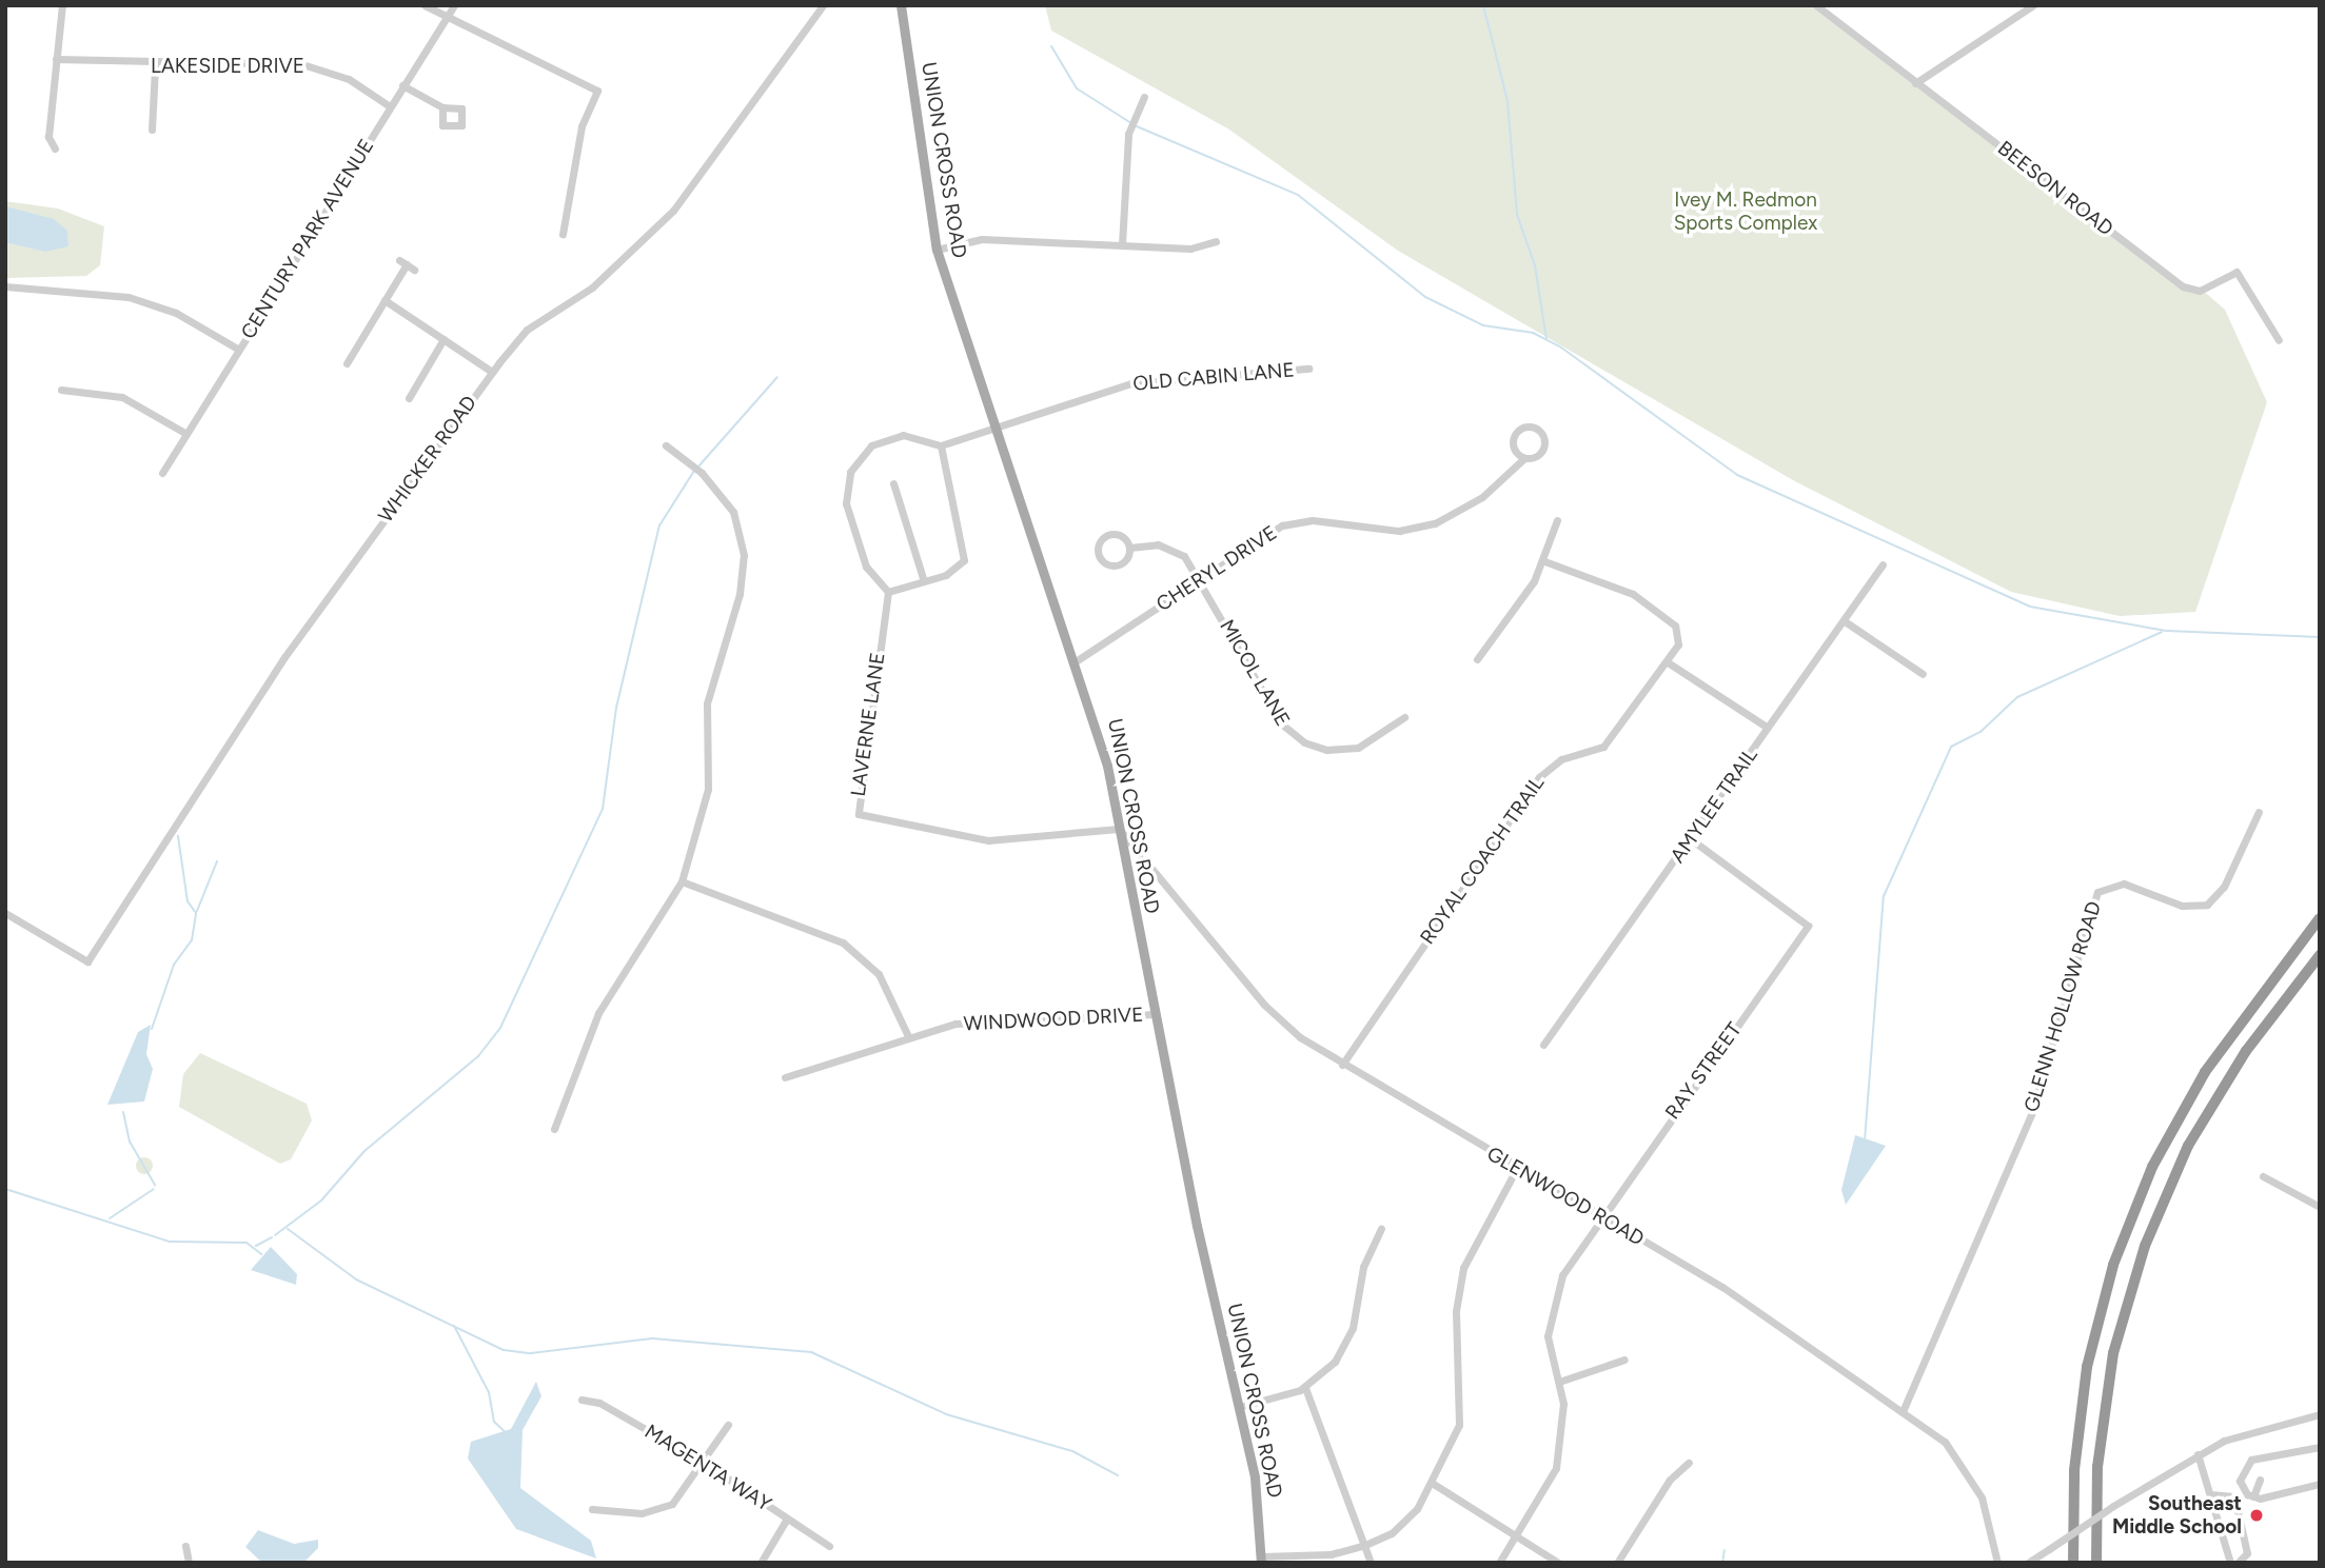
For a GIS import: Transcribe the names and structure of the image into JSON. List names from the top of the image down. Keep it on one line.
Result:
{"streets":{"main road":["UNION CROSS ROAD"],"street":["LAKESIDE DRIVE","BEESON ROAD","CENTURY PARK AVENUE","OLD CABIN LANE","WHICKER ROAD","CHERYL DRIVE","MICOL LANE","LAVERNE LANE","AMYLEE TRAIL","ROYAL COACH TRAIL","GLENN HOLLOW ROAD","WINDWOOD DRIVE","RAY STREET","GLENWOOD ROAD","MAGENTA WAY"]},"crossings":[["LAKESIDE DRIVE","CENTURY PARK AVENUE"],["UNION CROSS ROAD","OLD CABIN LANE"],["UNION CROSS ROAD","CHERYL DRIVE"],["UNION CROSS ROAD","LAVERNE LANE"],["UNION CROSS ROAD","WINDWOOD DRIVE"],["UNION CROSS ROAD","GLENWOOD ROAD"],["OLD CABIN LANE","LAVERNE LANE"],["CHERYL DRIVE","MICOL LANE"],["LAVERNE LANE","GLENWOOD ROAD"],["AMYLEE TRAIL","RAY STREET"],["ROYAL COACH TRAIL","GLENWOOD ROAD"],["GLENN HOLLOW ROAD","GLENWOOD ROAD"],["RAY STREET","GLENWOOD ROAD"]],"parks":["Ivey M. Redmon Sports Complex"],"places":["Southeast Middle School"]}
